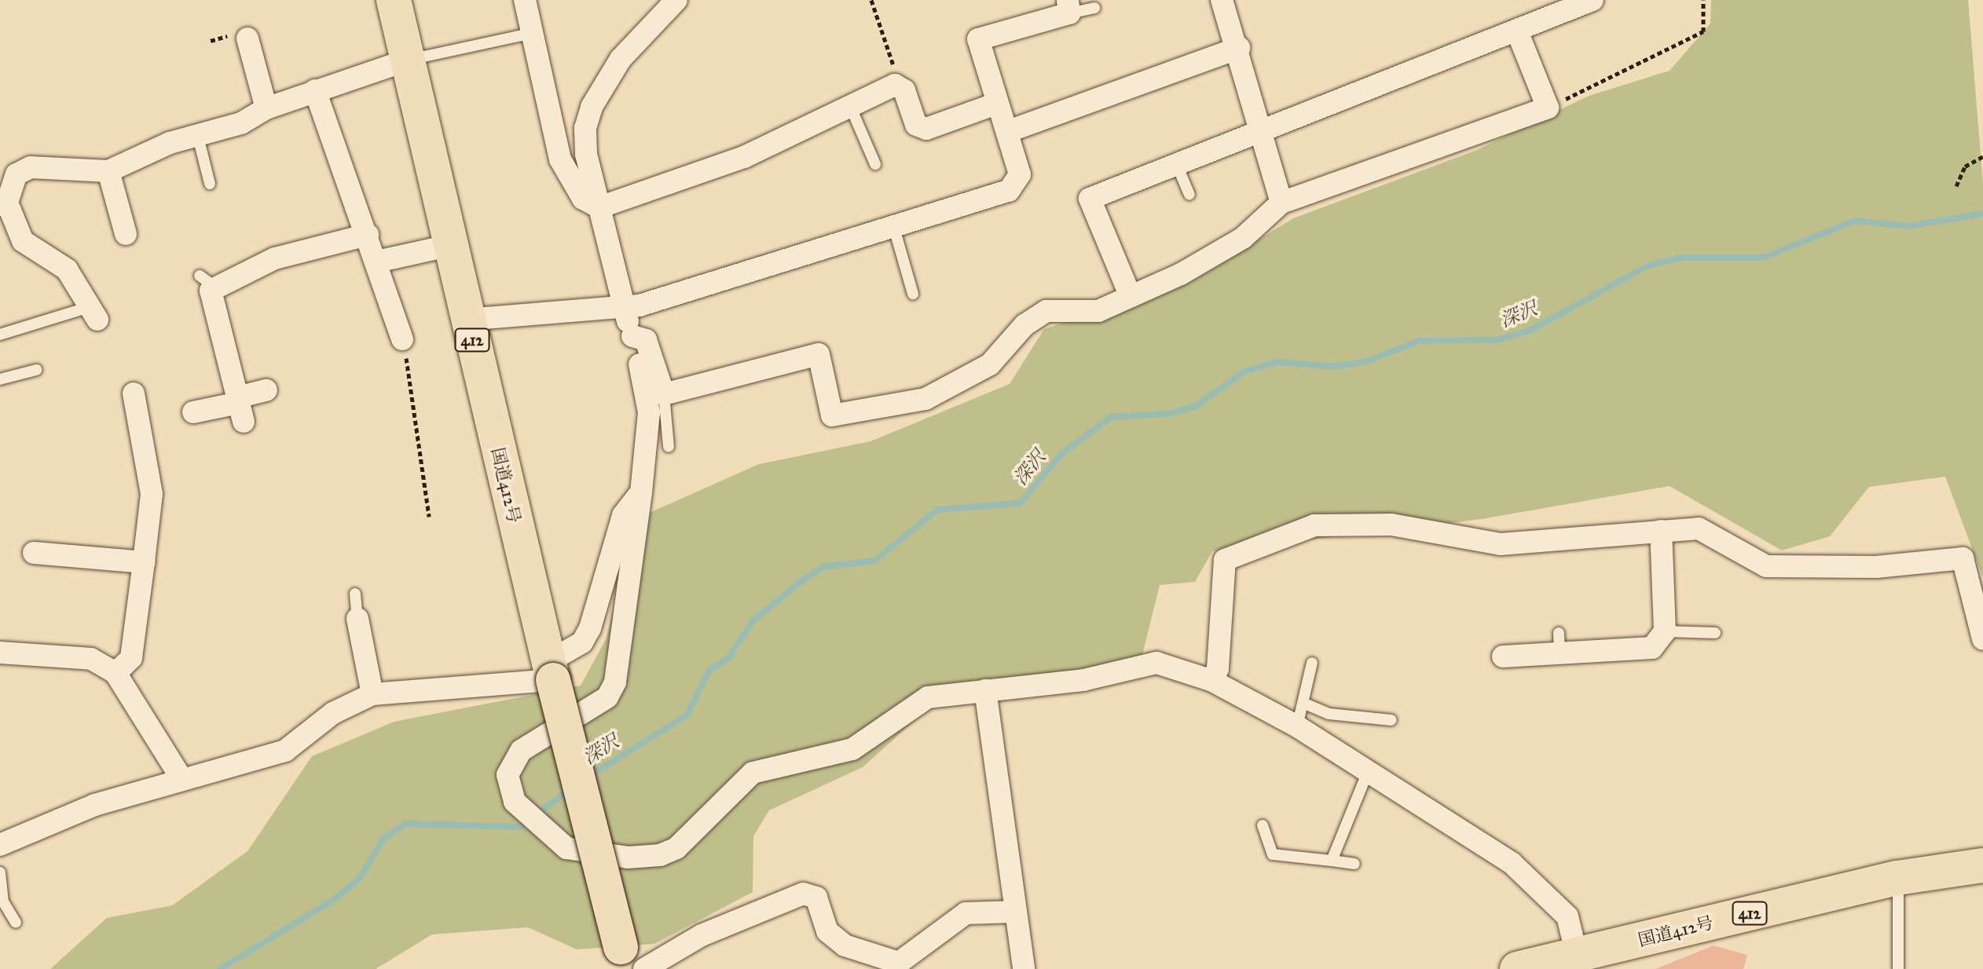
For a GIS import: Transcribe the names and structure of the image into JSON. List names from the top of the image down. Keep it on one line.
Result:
{"streets":{"highway":["412","国道412号"]},"water":["深沢"]}
